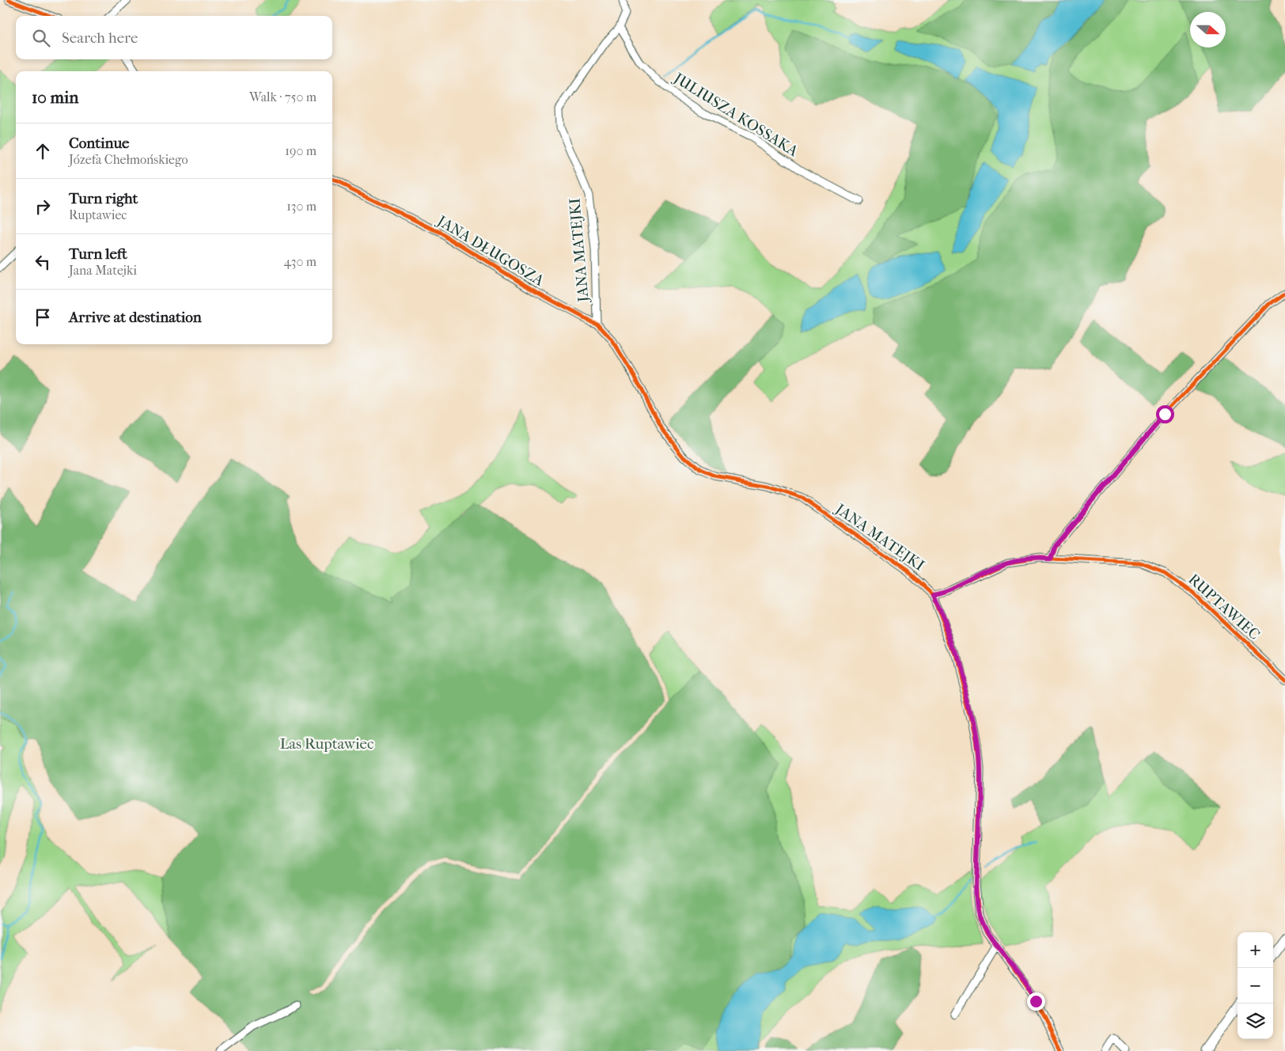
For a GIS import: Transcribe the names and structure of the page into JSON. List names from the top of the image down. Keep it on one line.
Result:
{"streets":{"street":["JULIUSZA KOSSAKA","JANA MATEJKI","JANA DŁUGOSZA","RUPTAWIEC"]},"crossings":[["JULIUSZA KOSSAKA","JANA MATEJKI"],["JANA MATEJKI","JANA DŁUGOSZA"],["JANA MATEJKI","RUPTAWIEC"]],"parks":["Las Ruptawiec"],"north":"right","page":{"search":"Search here","heading":["10 min","Walk · 750 m"],"list":[["Continue","Józefa Chełmońskiego","190 m"],["Turn right","Ruptawiec","130 m"],["Turn left","Jana Matejki","430 m"],"Arrive at destination"],"map_buttons":["+","−"]}}
